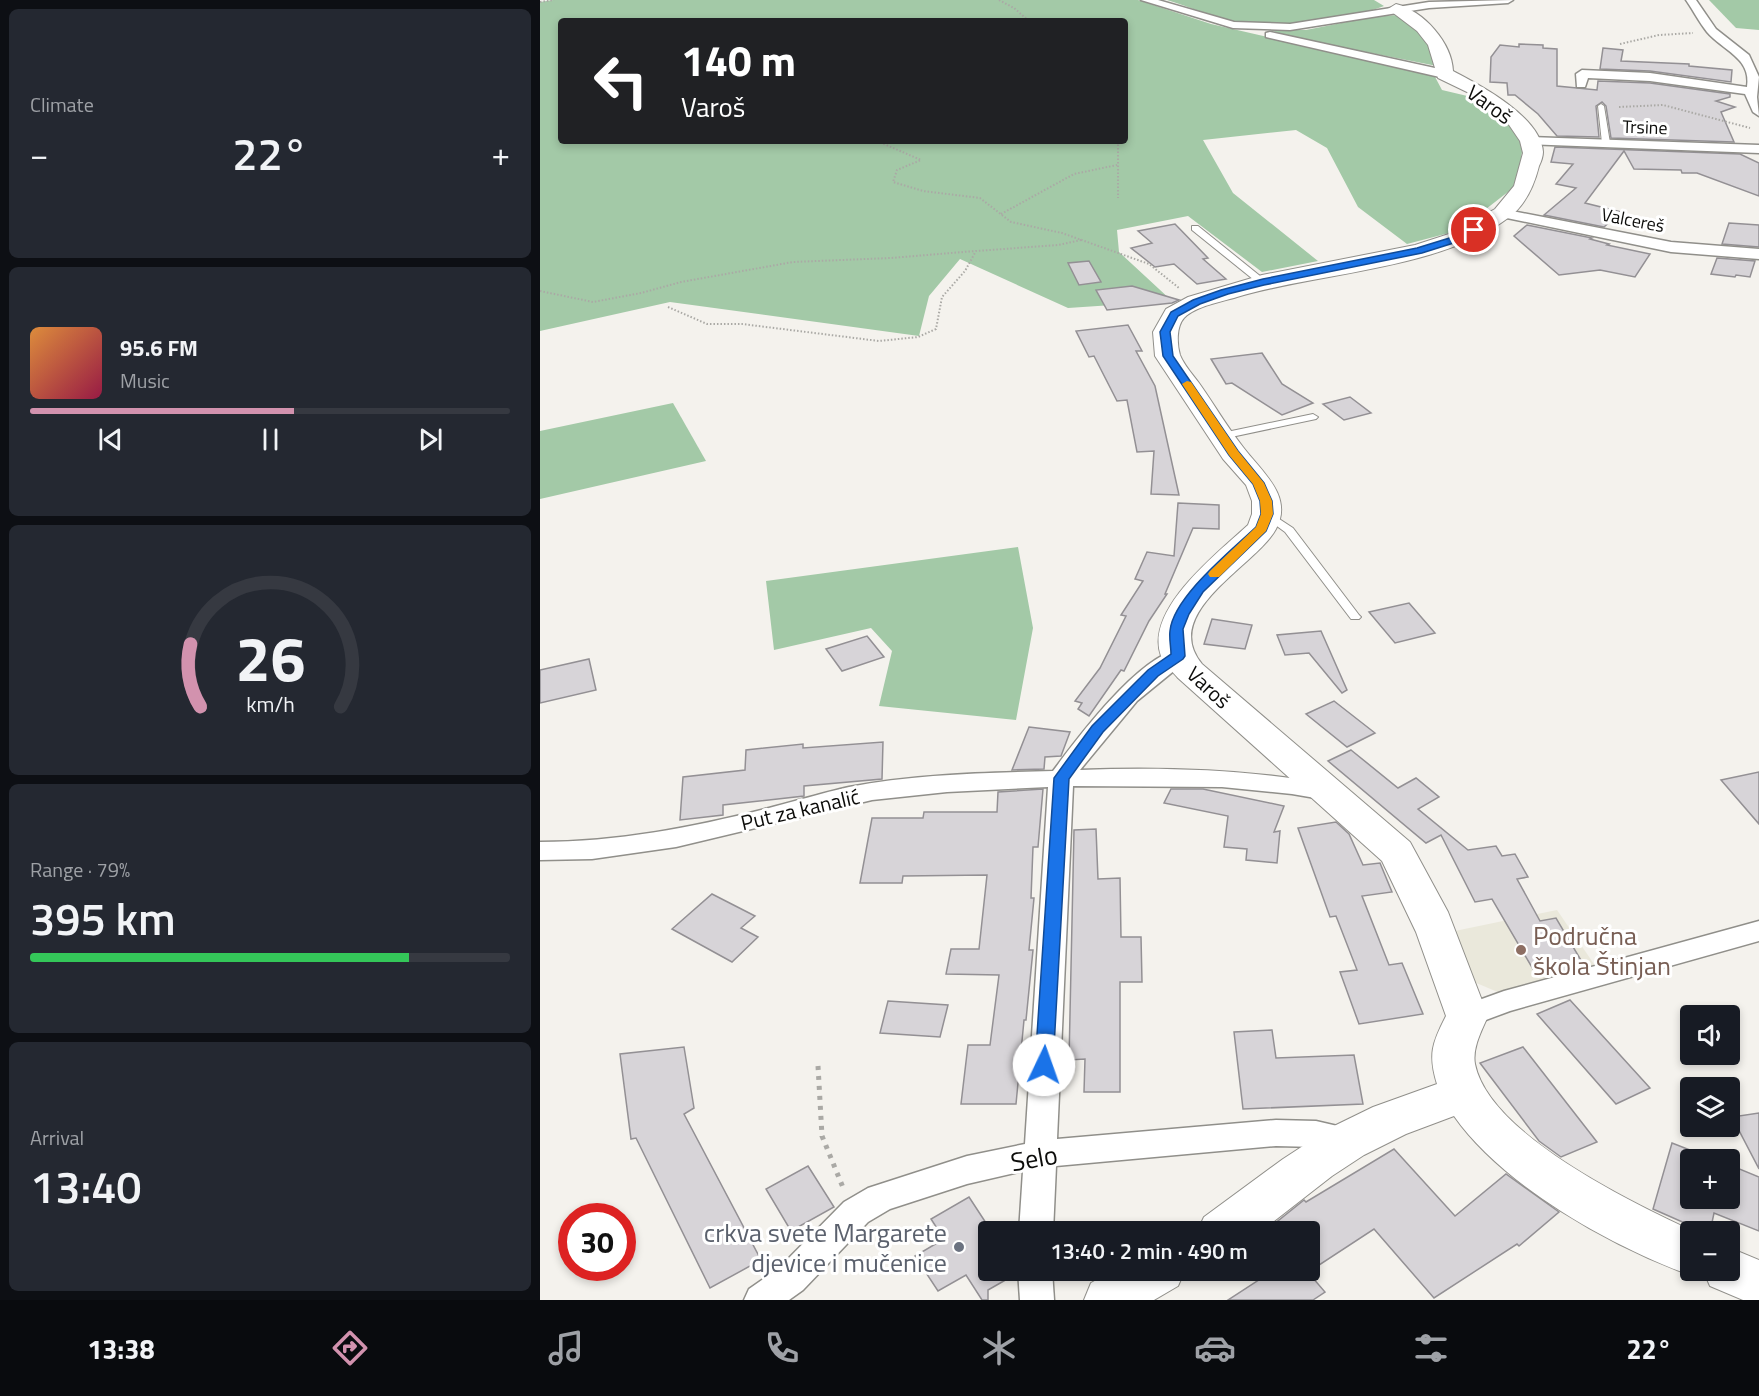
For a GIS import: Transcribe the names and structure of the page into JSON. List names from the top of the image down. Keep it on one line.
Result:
{"streets":{"main road":["Varoš"],"street":["Trsine","Valcereš","Put za kanalić","Selo"]},"crossings":[["Varoš","Trsine"],["Varoš","Valcereš"],["Varoš","Put za kanalić"]],"places":["Područna škola Štinjan","crkva svete Margarete djevice i mučenice"],"page":{"tile":["Climate",["Range · 79%","395 km"],["Arrival","13:40"]],"turn":["140 m","Varoš"],"heat":["−","22°","+"],"song":["95.6 FM","Music"],"map_buttons":["+","−"],"limit":"30","trip":"13:40 · 2 min · 490 m","tabs":["13:38","22°"],"gauge":["26","km/h"]}}
